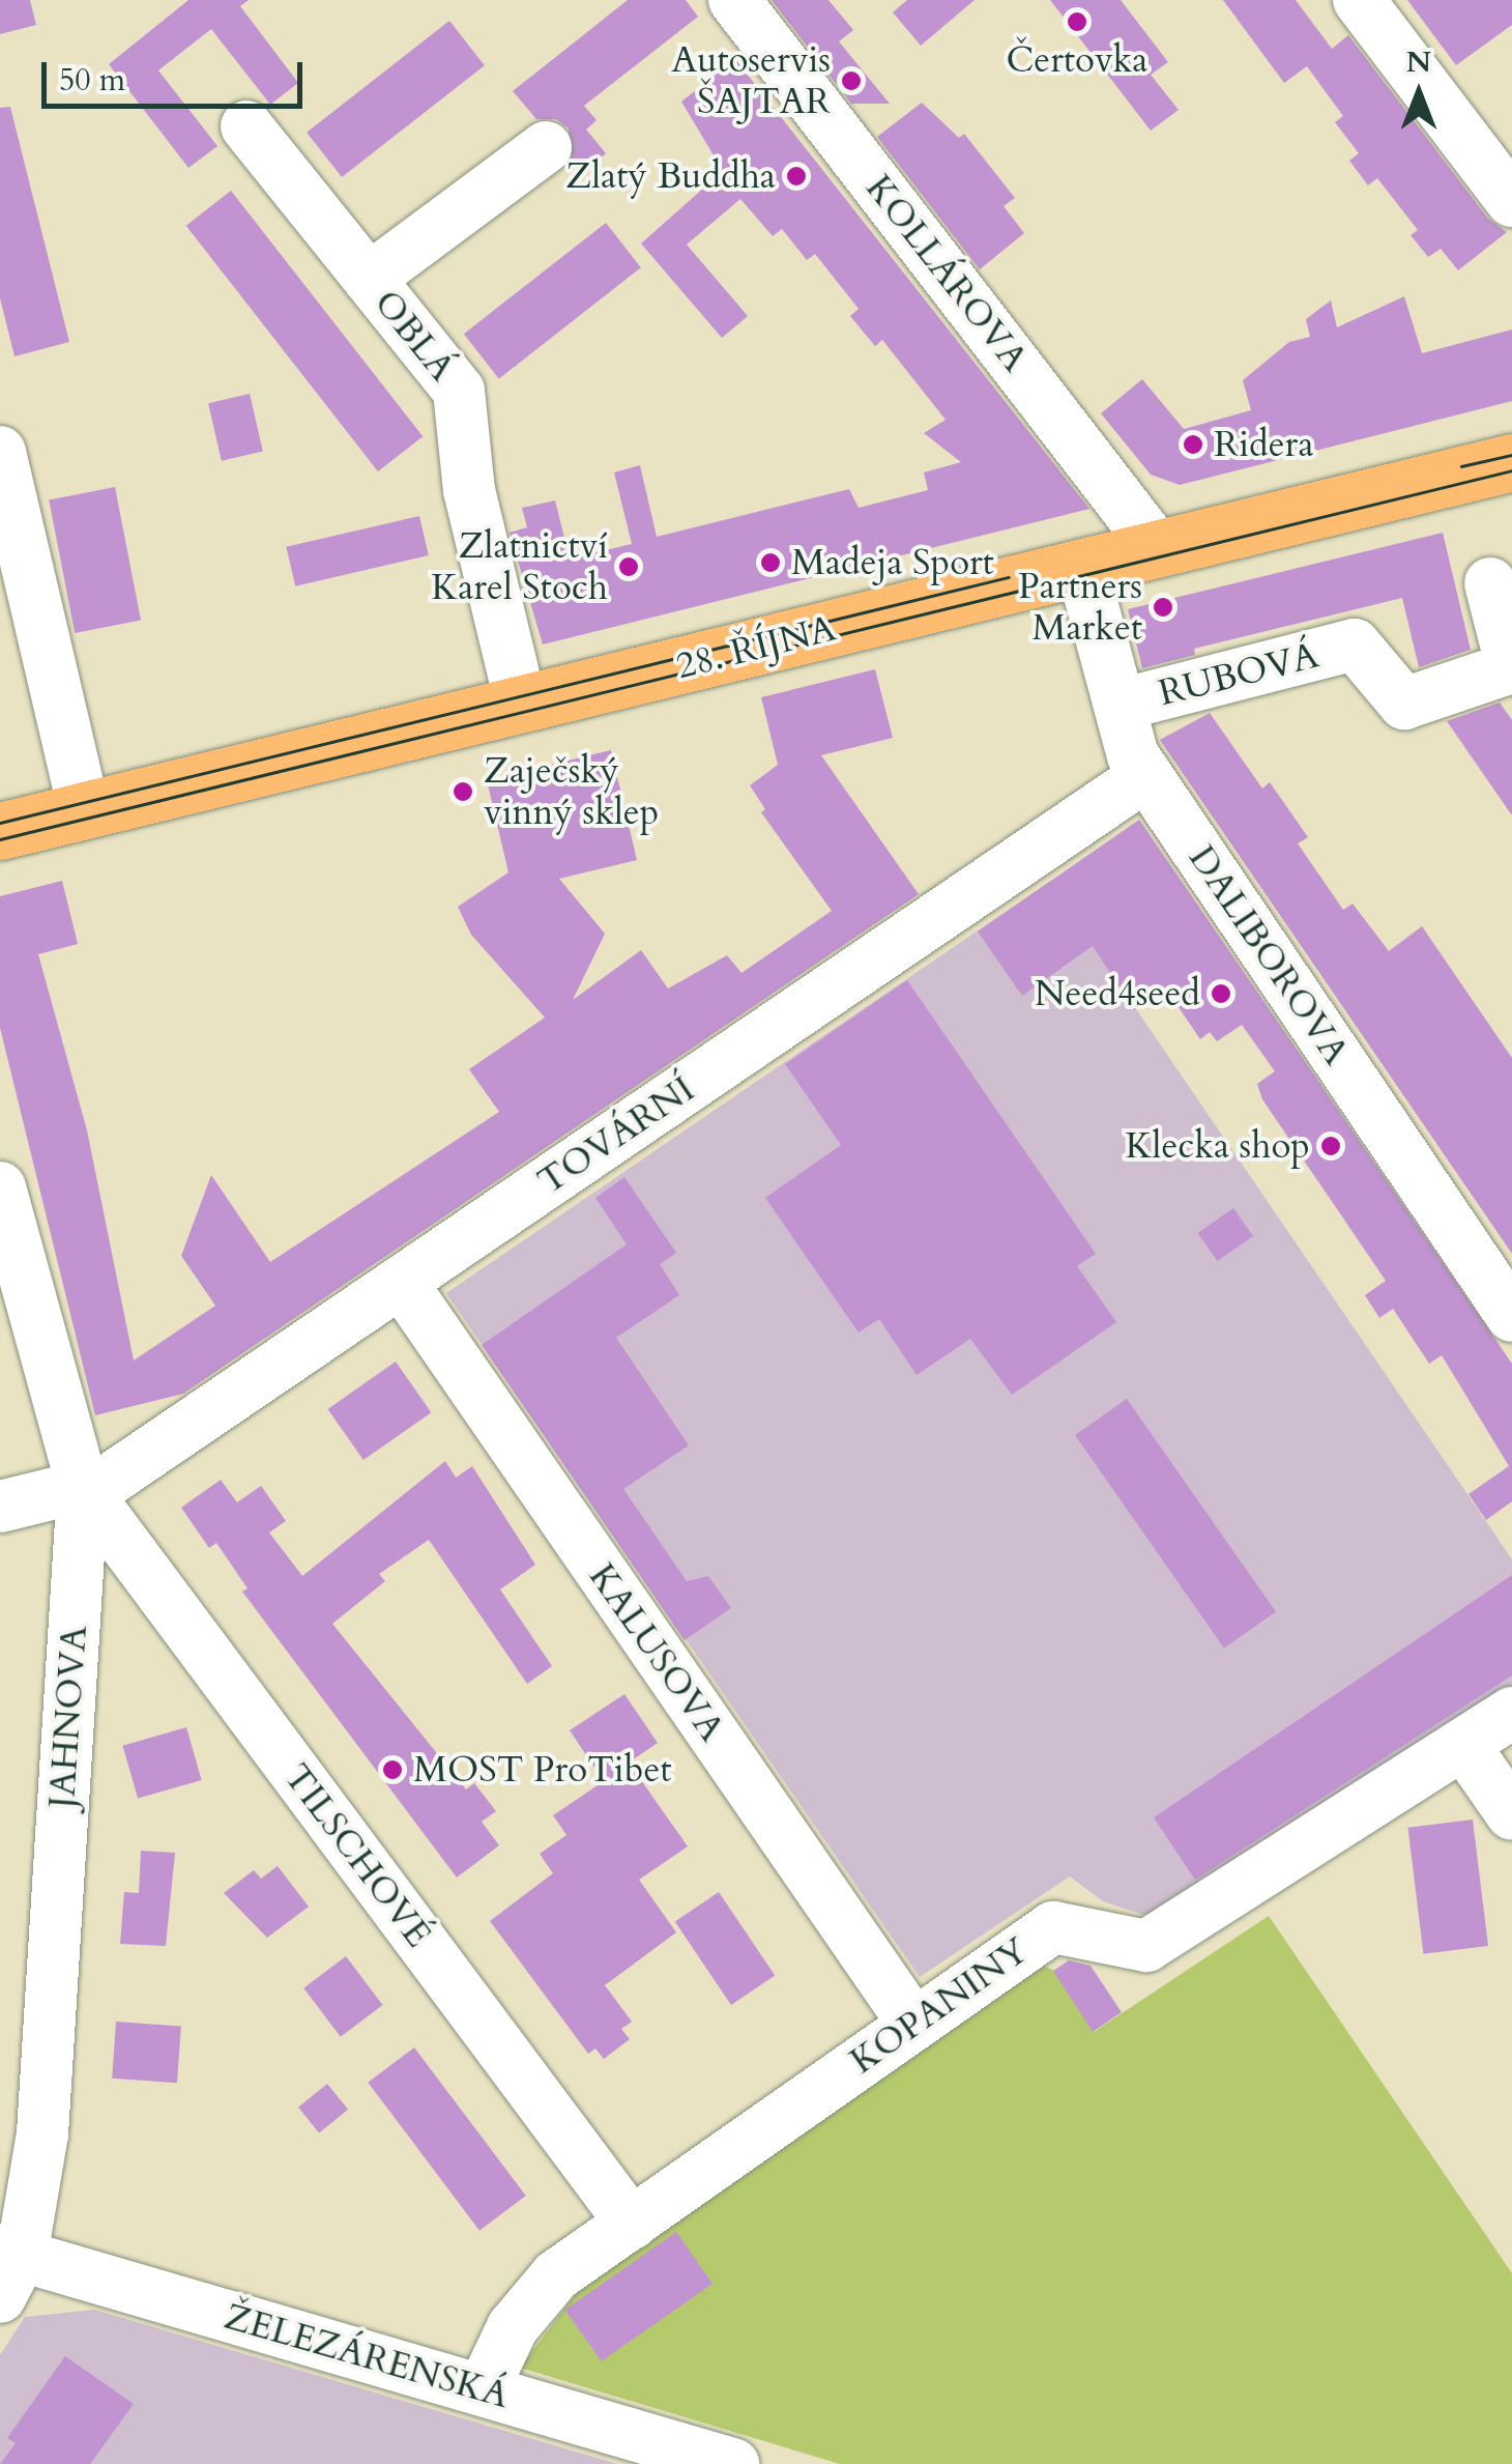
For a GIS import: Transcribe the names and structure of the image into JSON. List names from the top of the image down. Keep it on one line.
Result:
{"streets":{"main road":["28. ŘÍJNA"],"street":["KOLLÁROVA","OBLÁ","RUBOVÁ","DALIBOROVA","TOVÁRNÍ","KALUSOVA","JAHNOVA","TILSCHOVÉ","KOPANINY","ŽELEZÁRENSKÁ"]},"crossings":[["KOLLÁROVA","28. ŘÍJNA"],["OBLÁ","28. ŘÍJNA"],["28. ŘÍJNA","DALIBOROVA"],["RUBOVÁ","DALIBOROVA"],["DALIBOROVA","TOVÁRNÍ"],["TOVÁRNÍ","KALUSOVA"],["TOVÁRNÍ","JAHNOVA"],["TOVÁRNÍ","TILSCHOVÉ"],["KALUSOVA","KOPANINY"],["JAHNOVA","TILSCHOVÉ"],["JAHNOVA","ŽELEZÁRENSKÁ"],["TILSCHOVÉ","KOPANINY"],["KOPANINY","ŽELEZÁRENSKÁ"]],"places":["Čertovka","Autoservis ŠAJTAR","Zlatý Buddha","Ridera","Madeja Sport","Zlatnictví Karel Stoch","Partners Market","Zaječský vinný sklep","Need4seed","Klecka shop","MOST ProTibet"],"scale_bar":"50 m","north":"top"}
